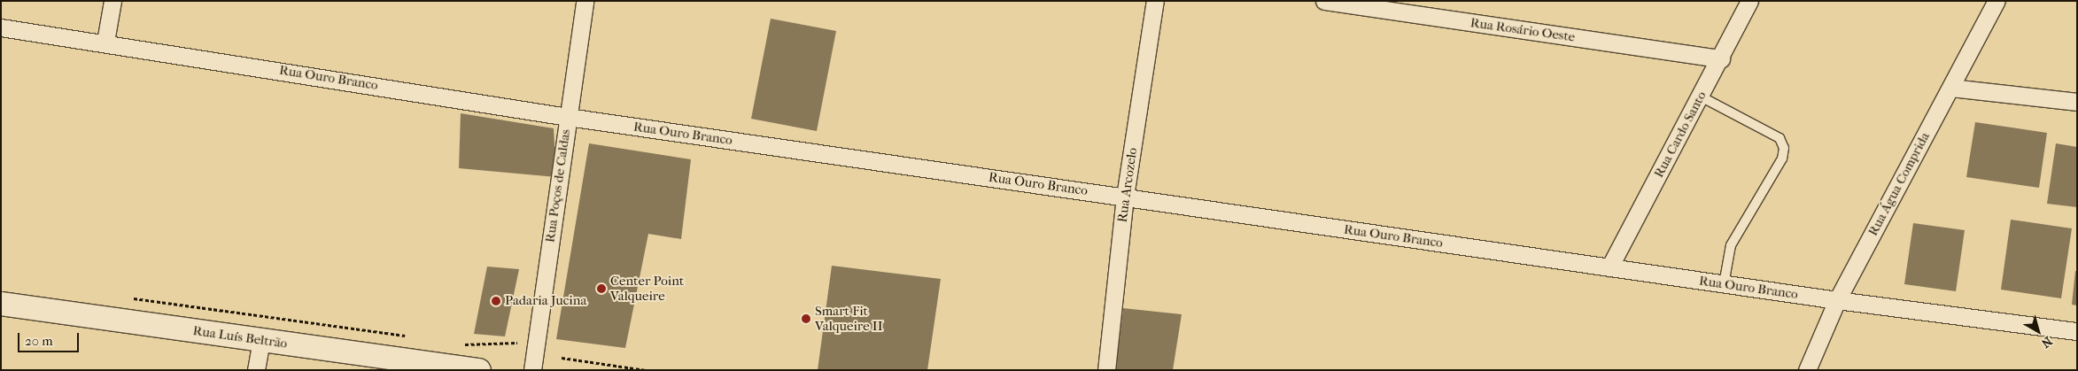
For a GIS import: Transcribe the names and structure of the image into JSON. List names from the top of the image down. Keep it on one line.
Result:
{"streets":{"main road":["Rua Luís Beltrão"],"street":["Rua Rosário Oeste","Rua Ouro Branco","Rua Cardo Santo","Rua Água Comprida","Rua Arcozelo","Rua Poços de Caldas"]},"crossings":[["Rua Rosário Oeste","Rua Cardo Santo"],["Rua Ouro Branco","Rua Cardo Santo"],["Rua Ouro Branco","Rua Água Comprida"],["Rua Ouro Branco","Rua Arcozelo"],["Rua Ouro Branco","Rua Poços de Caldas"]],"places":["Center Point Valqueire","Padaria Jucina","Smart Fit Valqueire II"],"scale_bar":"20 m","north":"bottom right"}
